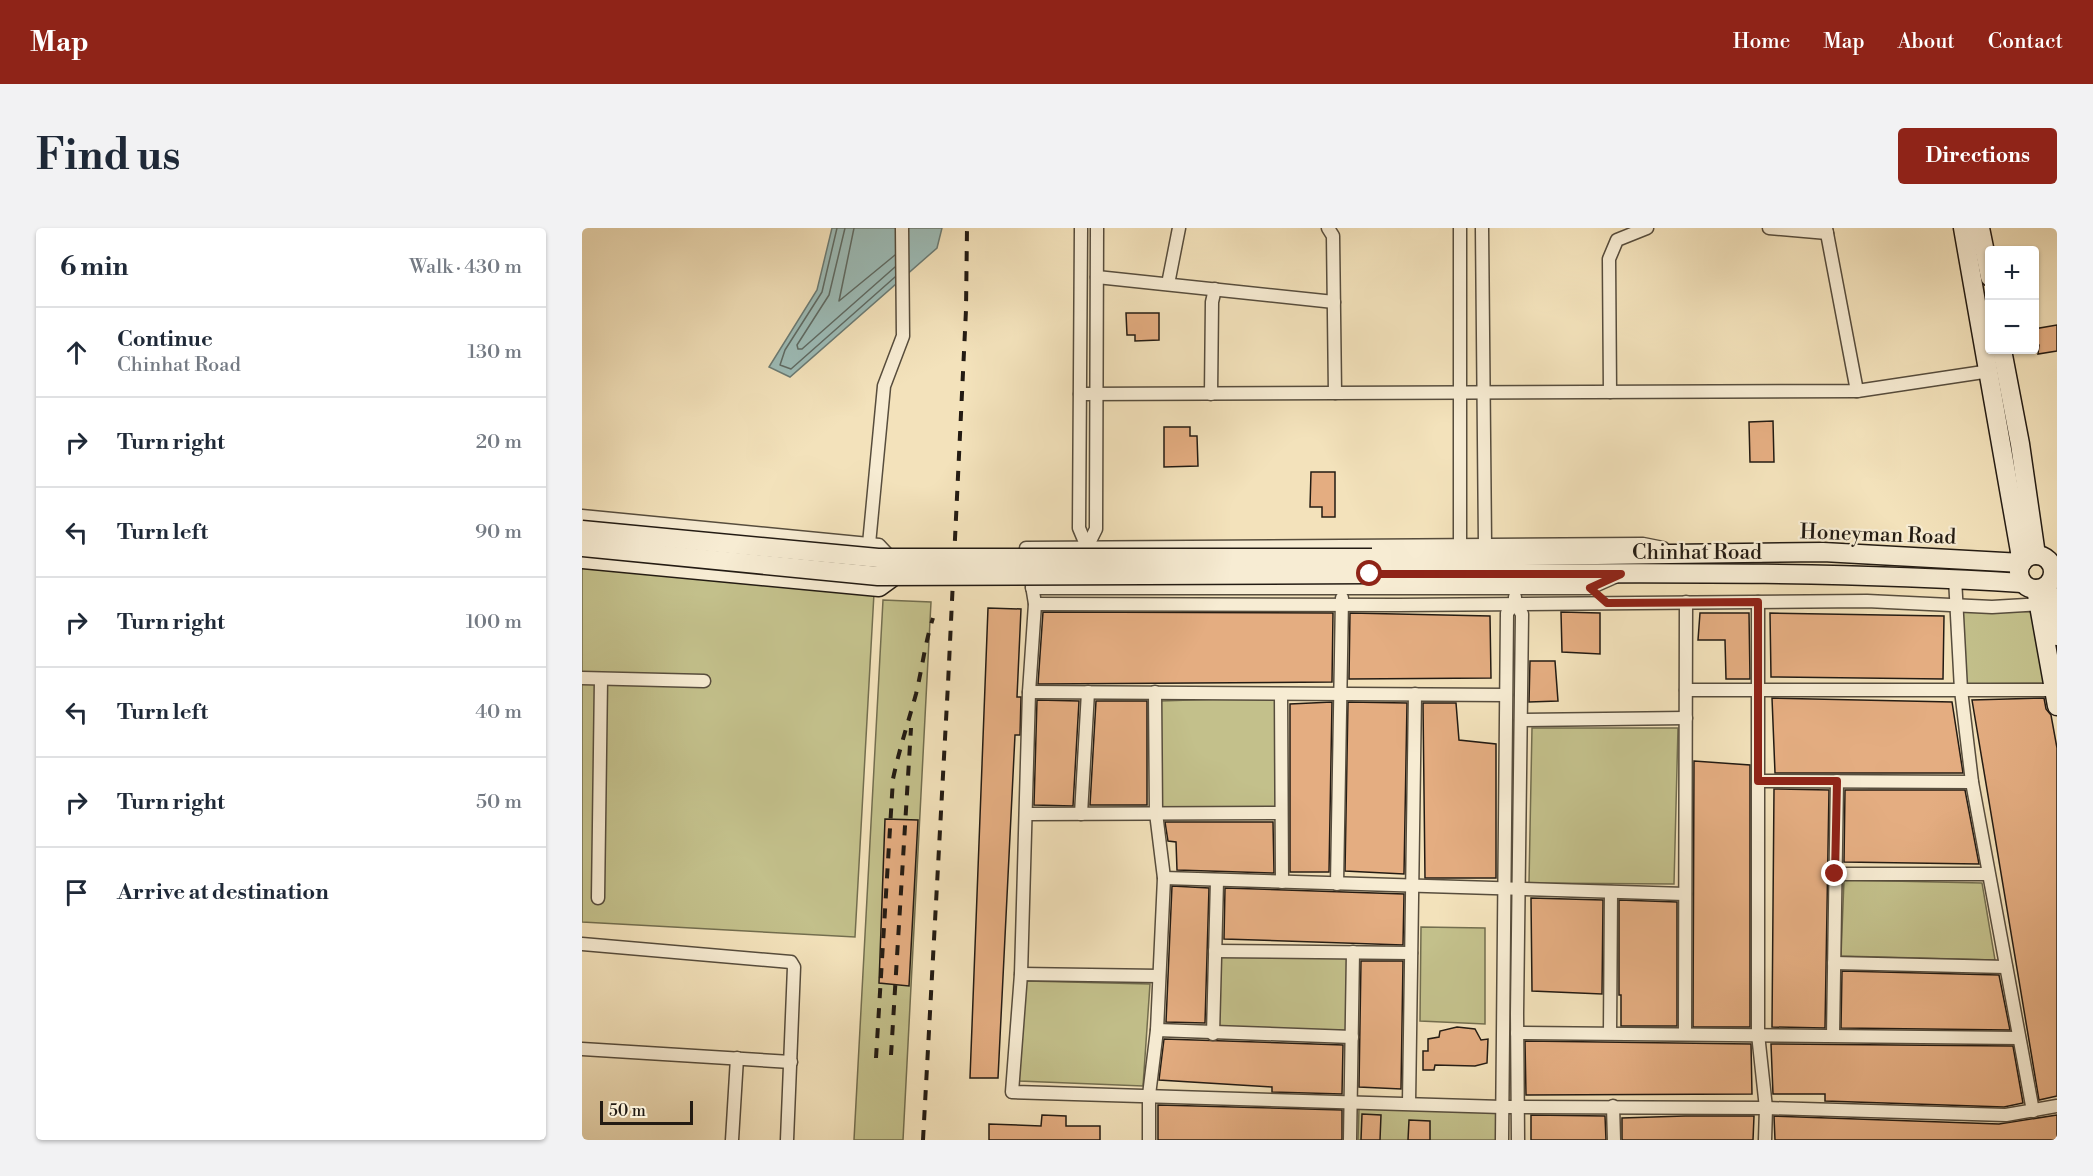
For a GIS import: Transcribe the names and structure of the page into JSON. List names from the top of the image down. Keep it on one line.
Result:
{"streets":{"street":["Honeyman Road","Chinhat Road"]},"crossings":[["Honeyman Road","Chinhat Road"]],"scale_bar":"50 m","page":{"header":"Map","nav":["Home","Map","About","Contact"],"buttons":"Directions","title":"Find us","heading":["6 min","Walk · 430 m"],"map_buttons":["+","−"],"list":[["Continue","Chinhat Road","130 m"],["Turn right","20 m"],["Turn left","90 m"],["Turn right","100 m"],["Turn left","40 m"],["Turn right","50 m"],"Arrive at destination"],"scale":"50 m"}}
